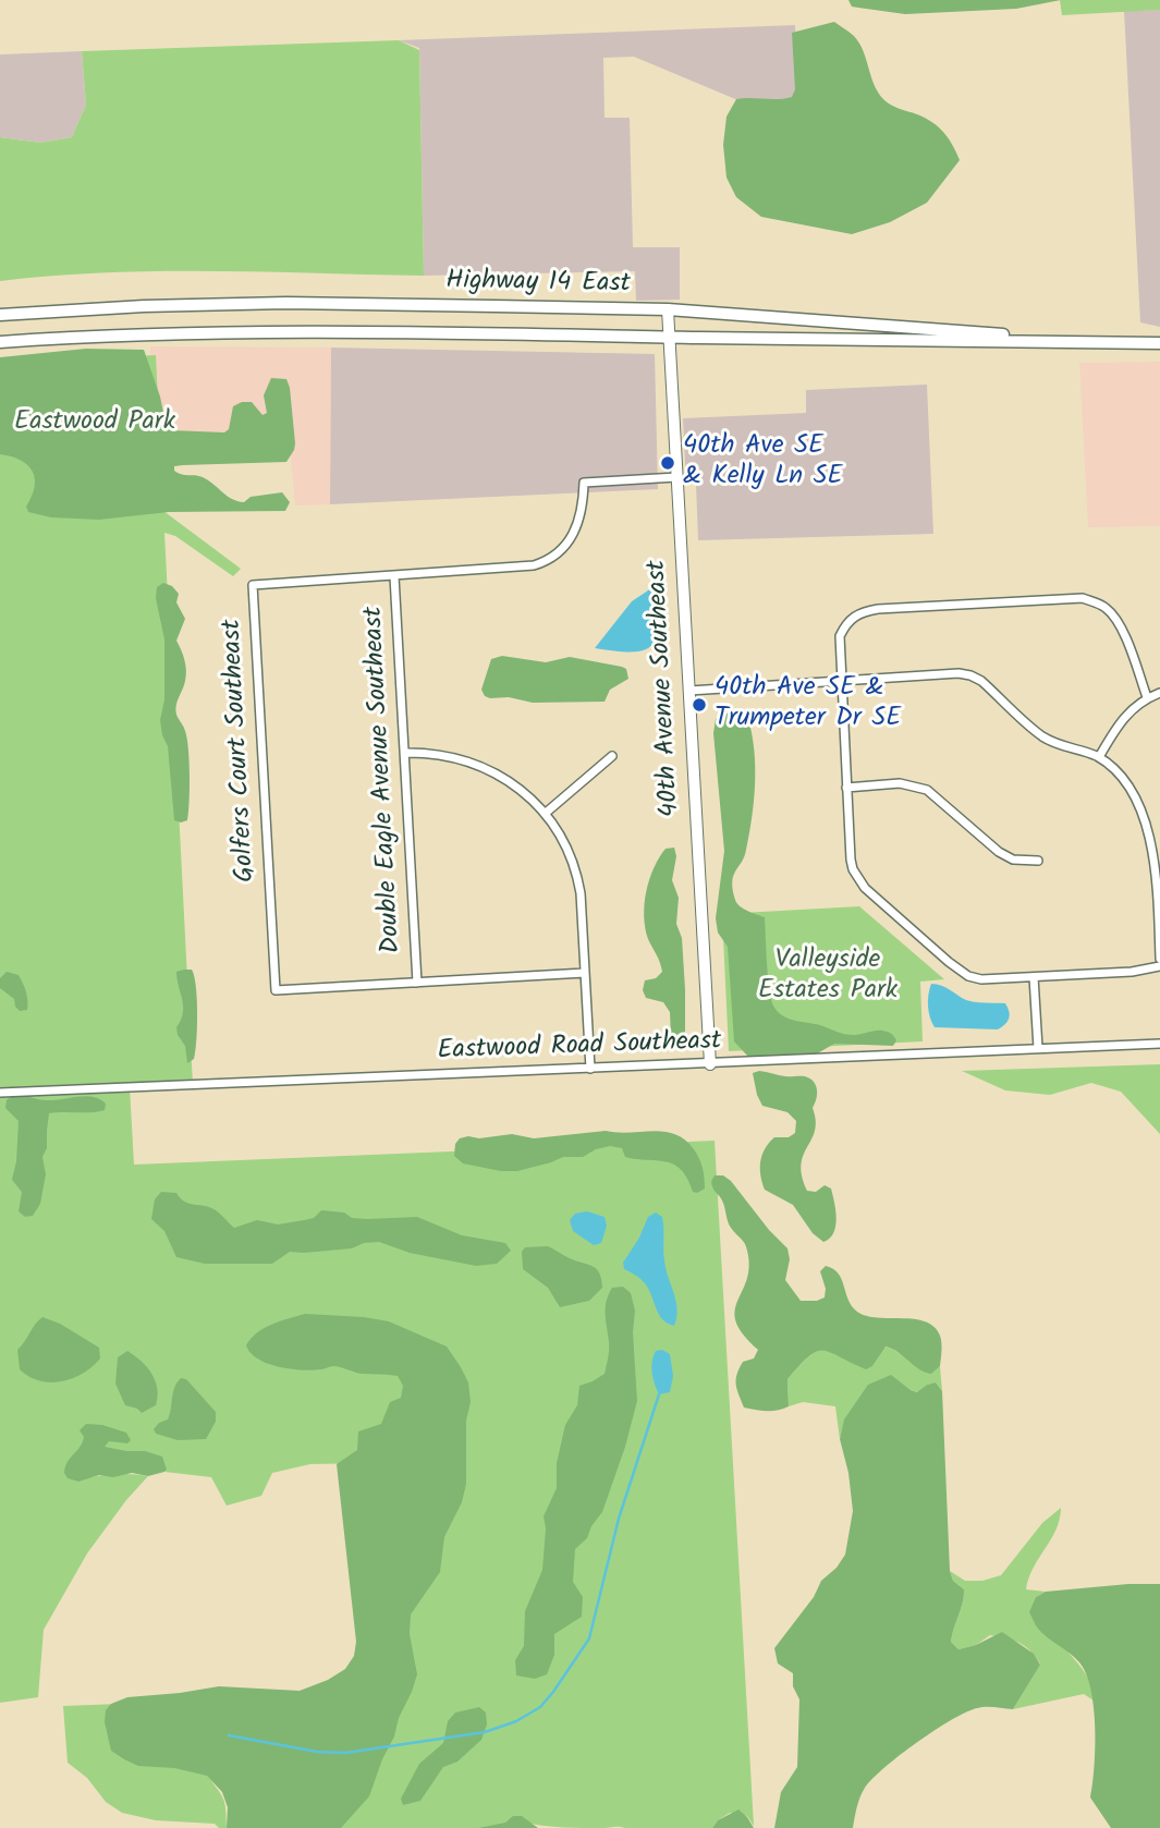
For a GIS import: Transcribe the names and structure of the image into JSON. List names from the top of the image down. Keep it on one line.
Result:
{"streets":{"main road":["Highway 14 East"],"street":["40th Avenue Southeast","Golfers Court Southeast","Double Eagle Avenue Southeast","Eastwood Road Southeast"]},"crossings":[["Highway 14 East","40th Avenue Southeast"],["40th Avenue Southeast","Golfers Court Southeast"],["40th Avenue Southeast","Eastwood Road Southeast"],["Golfers Court Southeast","Double Eagle Avenue Southeast"]],"parks":["Eastwood Park","Valleyside Estates Park"],"places":["40th Ave SE & Kelly Ln SE","40th Ave SE & Trumpeter Dr SE"]}
